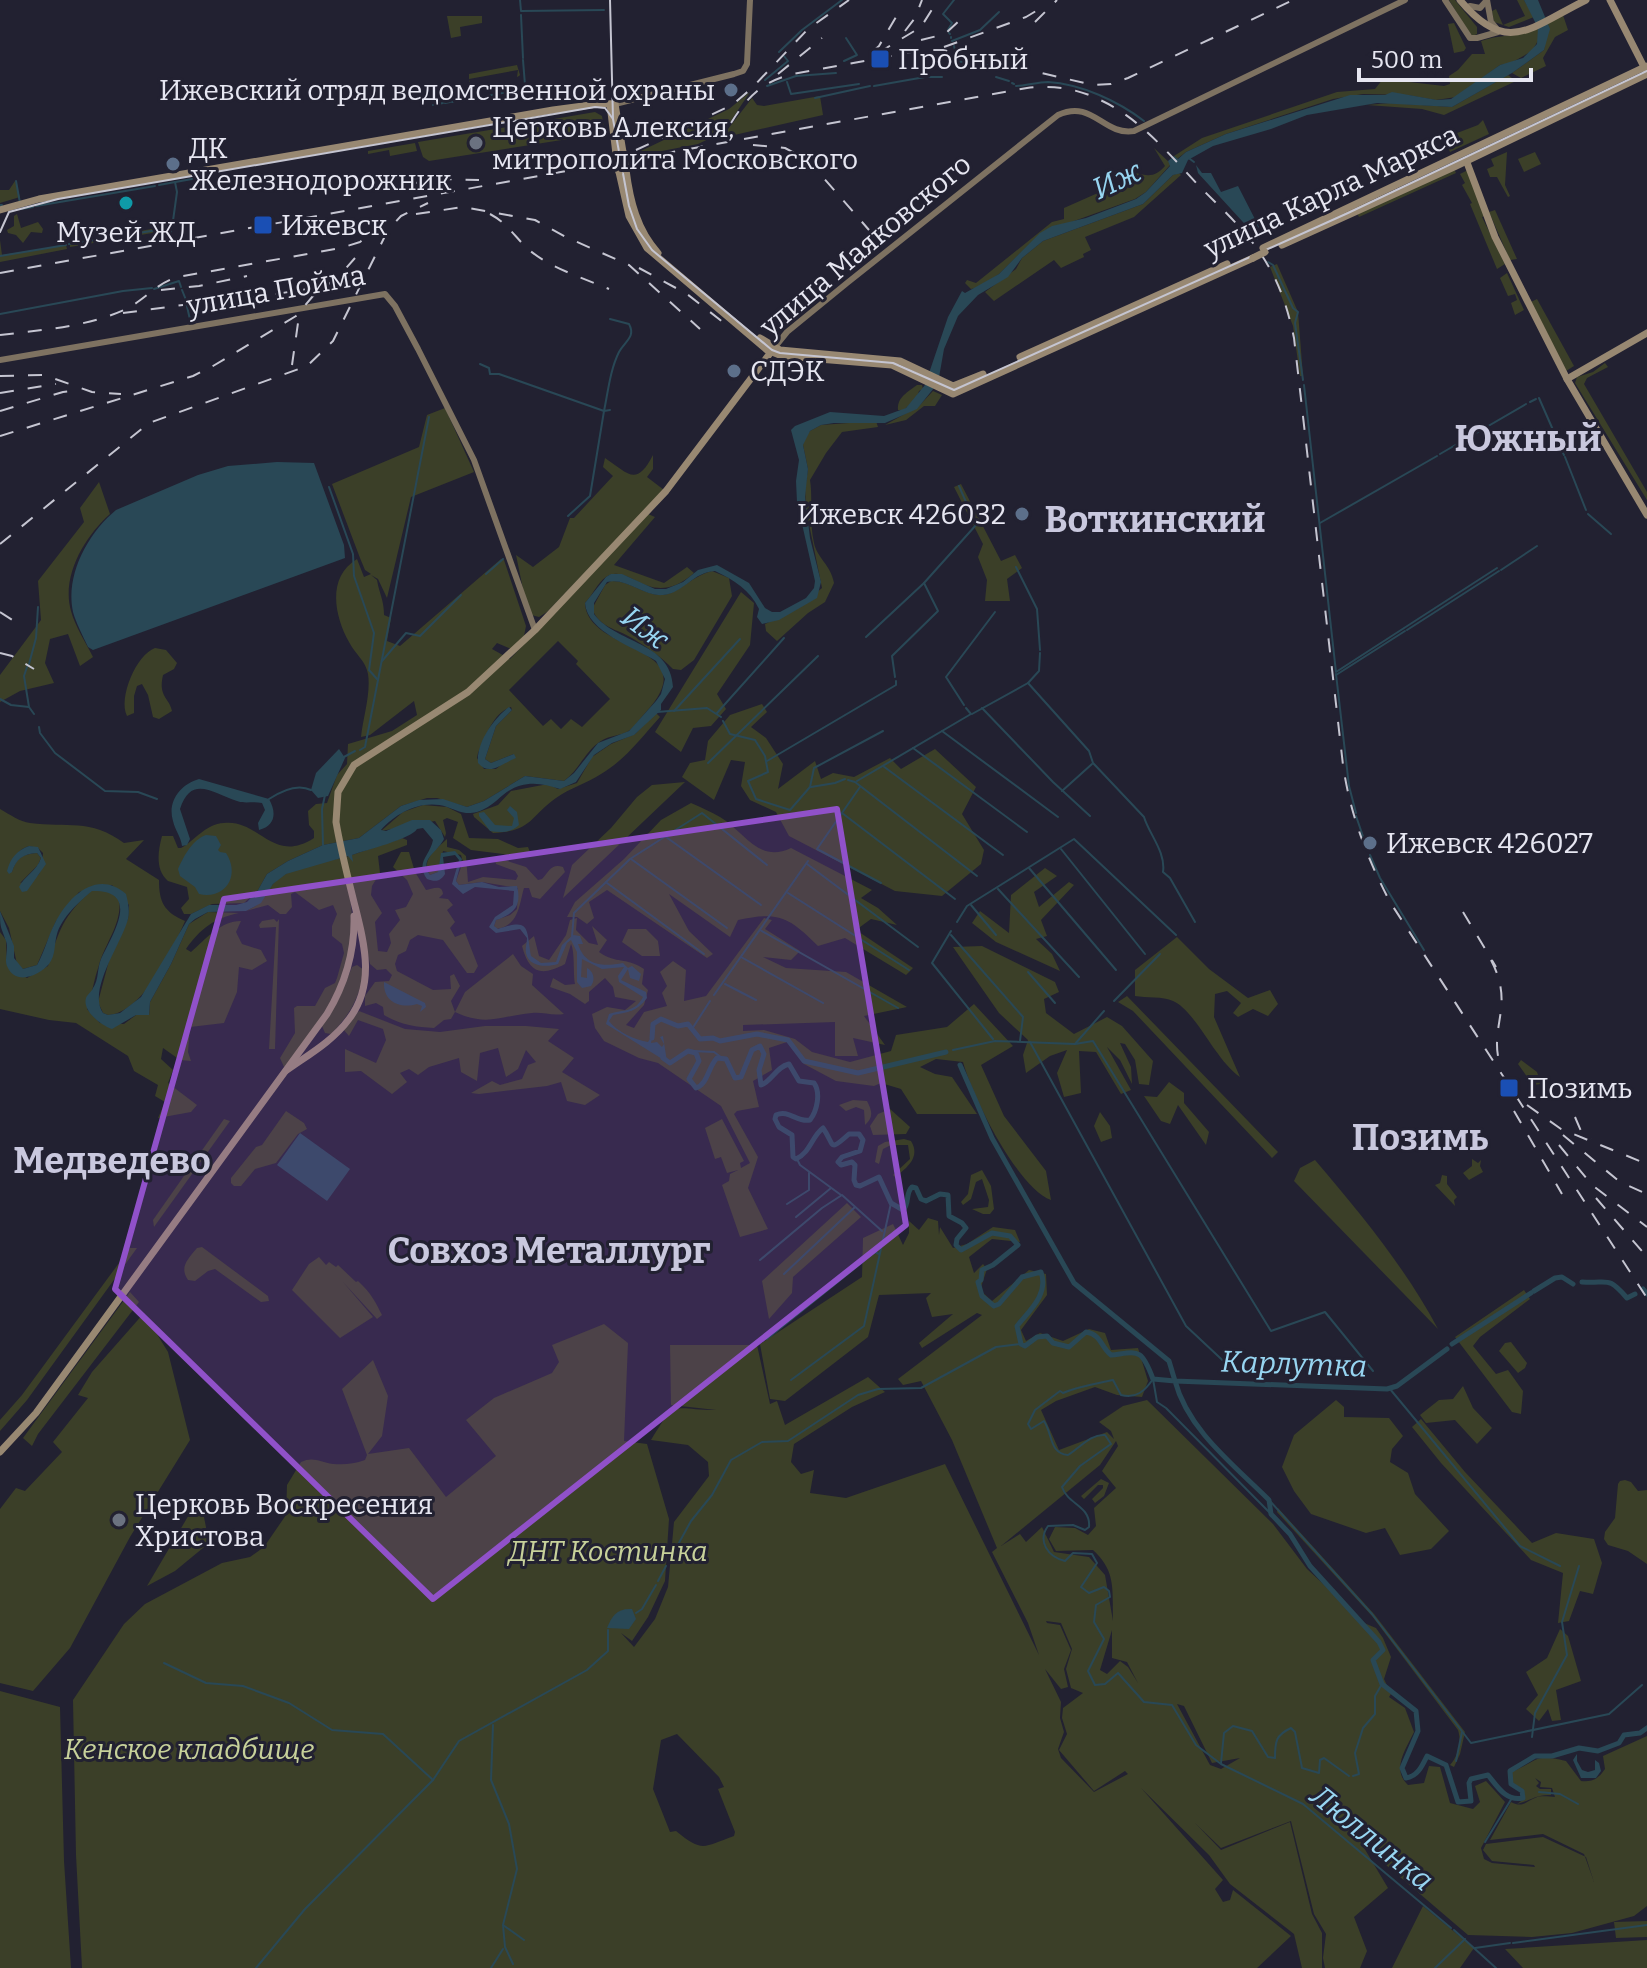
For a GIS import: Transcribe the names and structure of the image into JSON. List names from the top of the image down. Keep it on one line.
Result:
{"streets":{"main road":["улица Карла Маркса","улица Маяковского","улица Пойма"]},"crossings":[["улица Маяковского","улица Пойма"]],"districts":["Южный","Воткинский","Позимь","Медведево","Совхоз Металлург"],"water":["Иж","Карлутка","Люллинка"],"parks":["ДНТ Костинка","Кенское кладбище"],"places":{"transit":["Пробный","Ижевск","Позимь"],"other":["Ижевский отряд ведомственной охраны","Церковь Алексия, митрополита Московского","ДК Железнодорожник","Музей ЖД","СДЭК","Ижевск 426032","Ижевск 426027","Церковь Воскресения Христова"]},"scale_bar":"500 m"}
